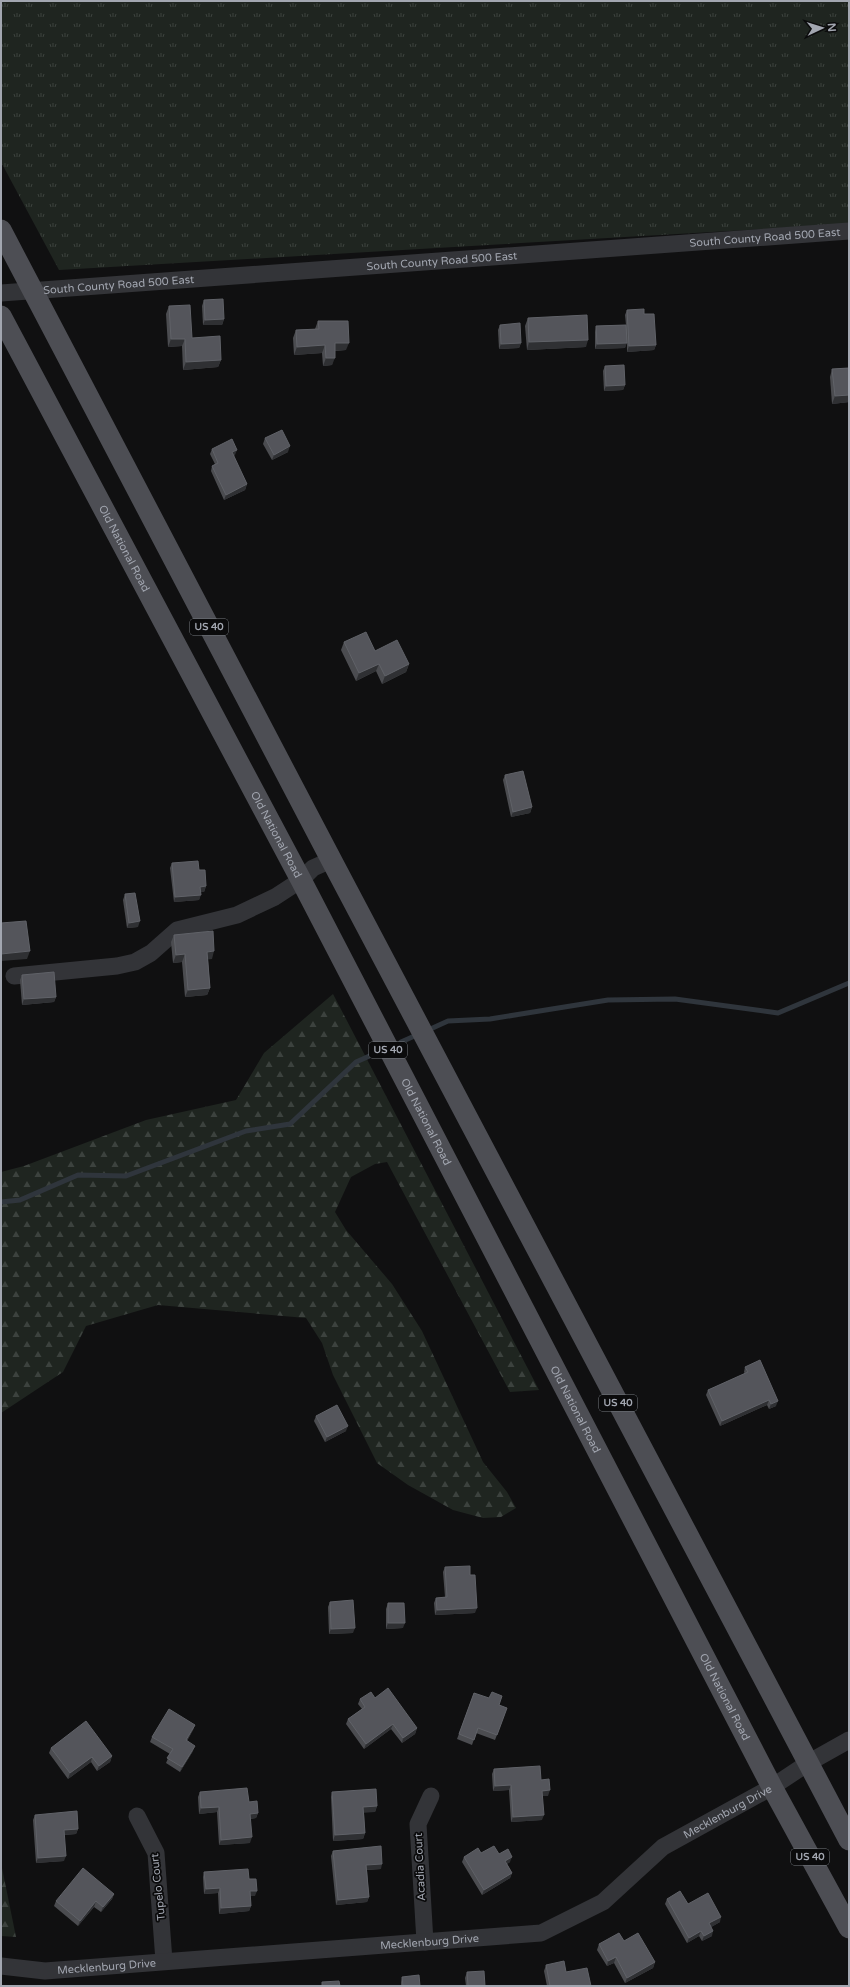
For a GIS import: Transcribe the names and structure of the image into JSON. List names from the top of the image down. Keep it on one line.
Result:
{"streets":{"main road":["Old National Road","US 40"],"street":["South County Road 500 East","Mecklenburg Drive","Acadia Court","Tupelo Court"]},"crossings":[["South County Road 500 East","US 40"],["Old National Road","Mecklenburg Drive"],["US 40","Mecklenburg Drive"],["Mecklenburg Drive","Acadia Court"],["Mecklenburg Drive","Tupelo Court"]],"north":"right"}
